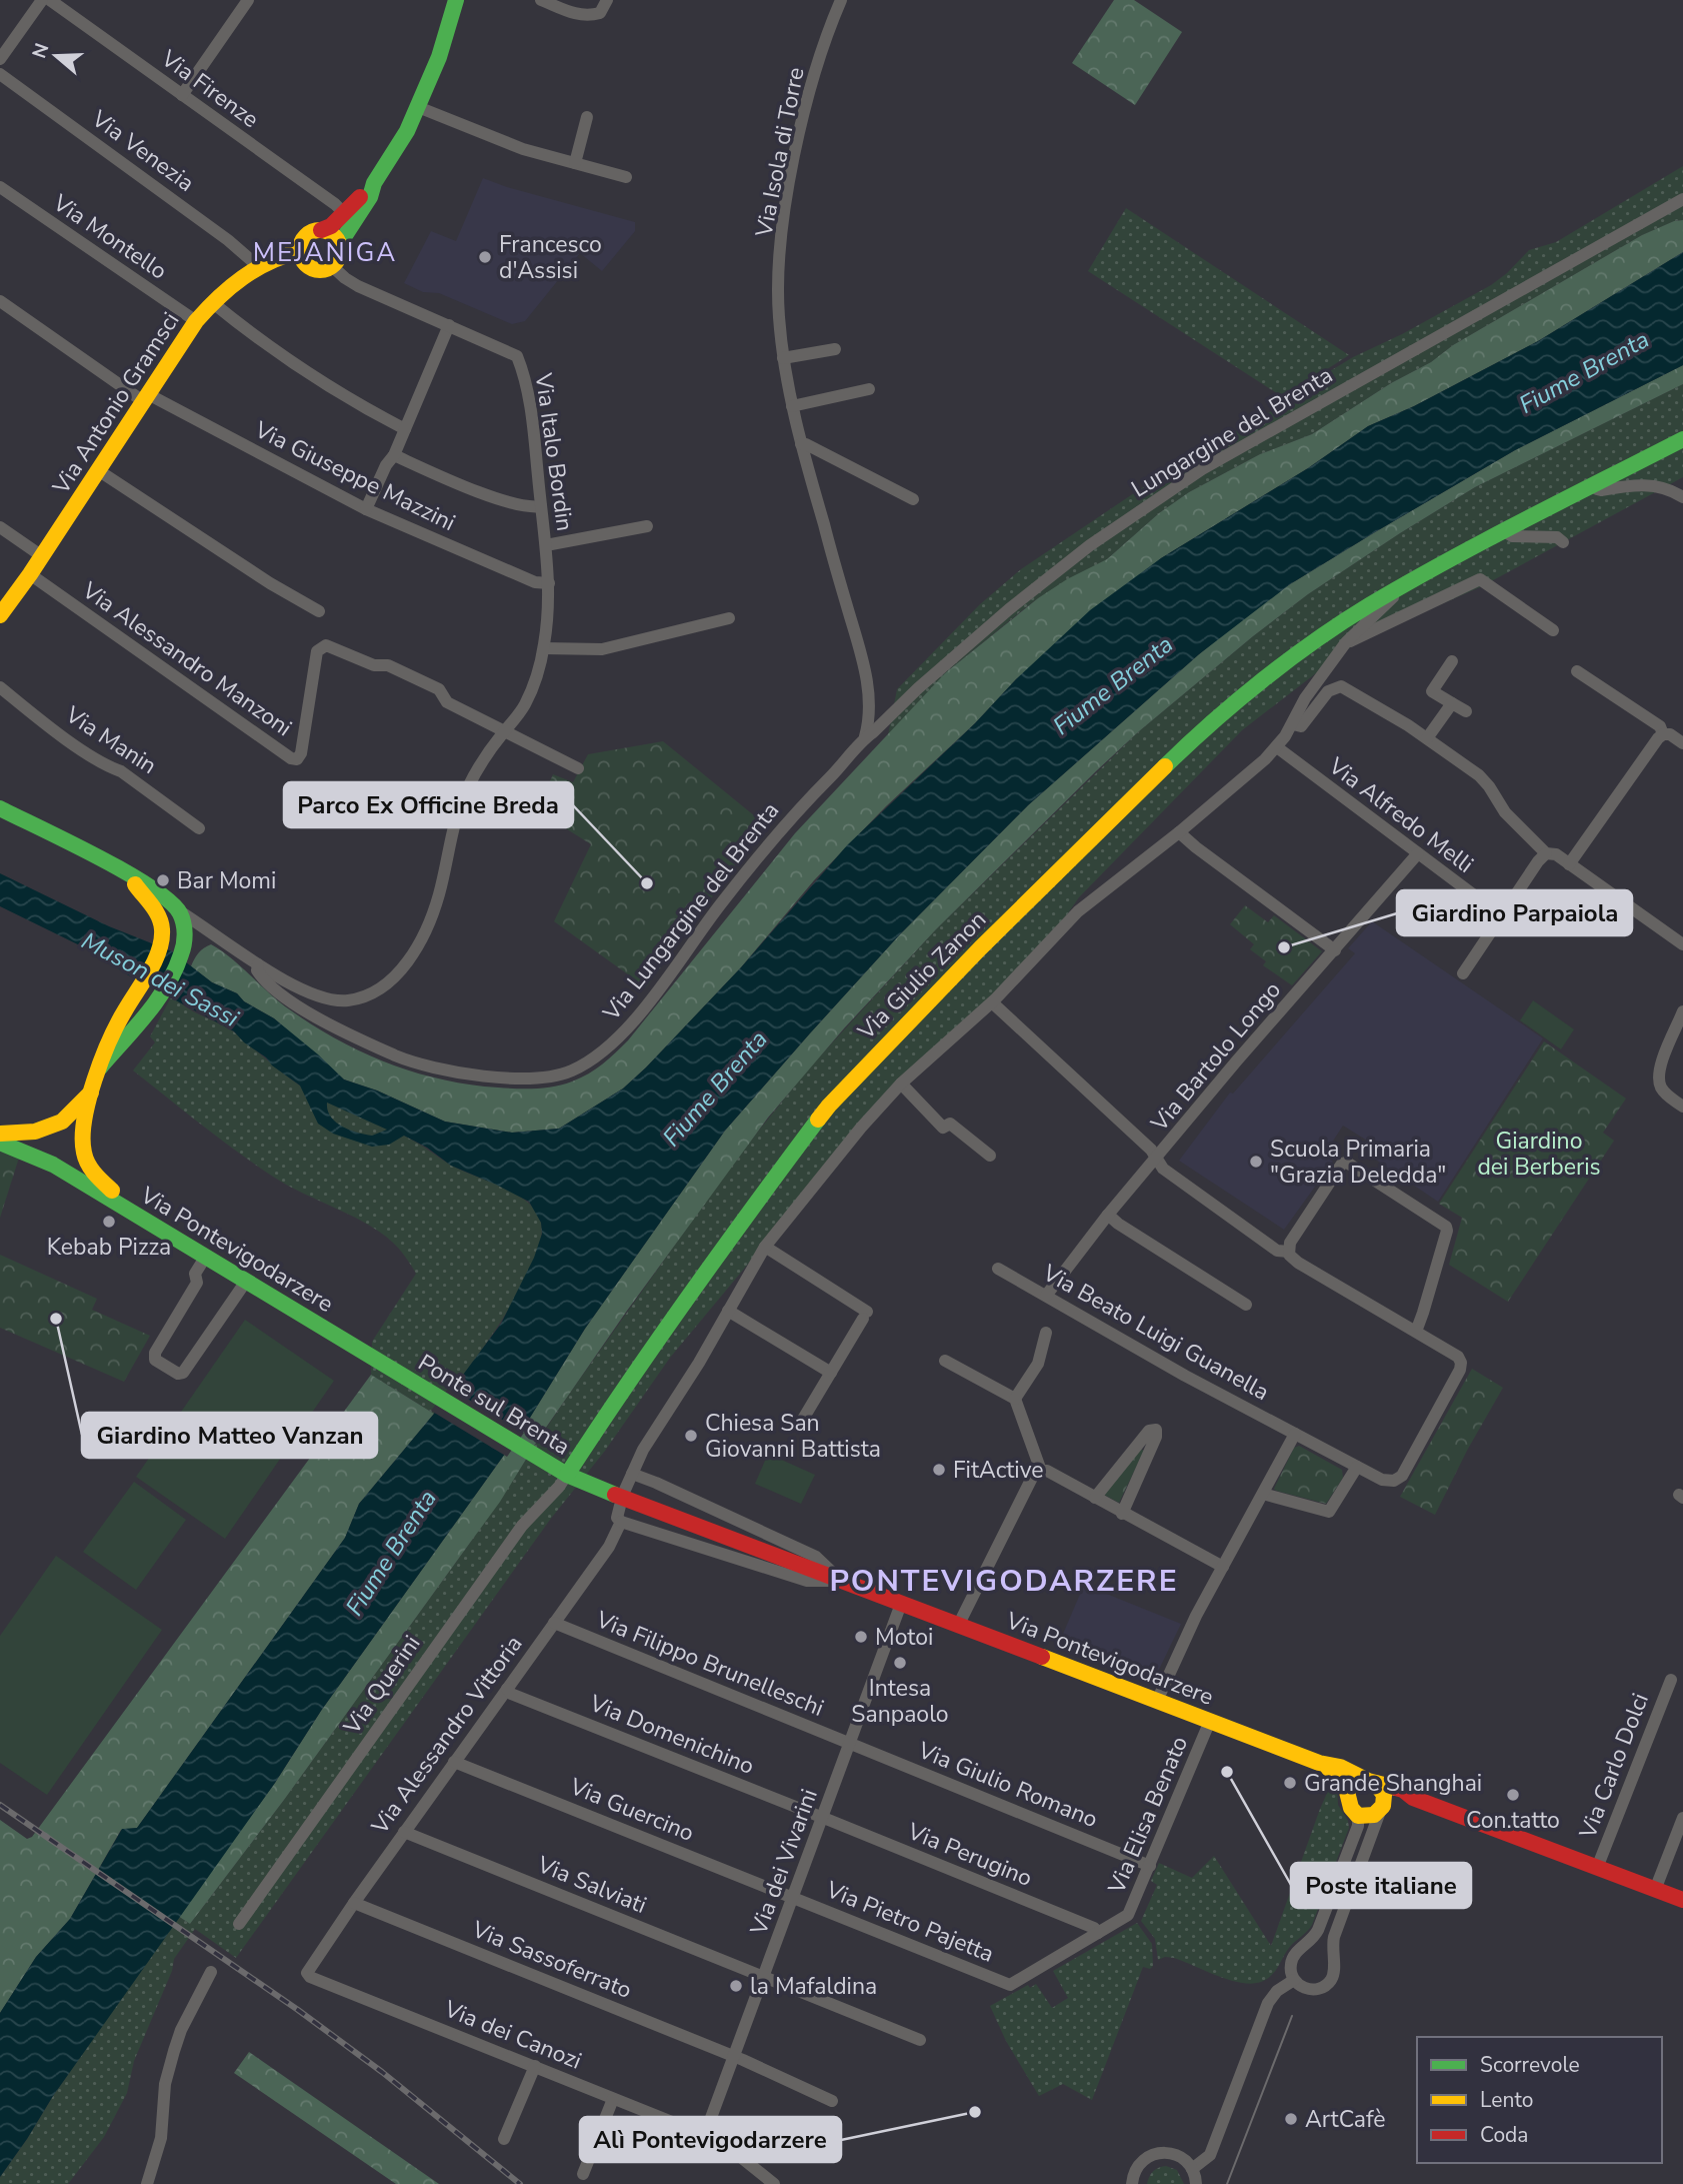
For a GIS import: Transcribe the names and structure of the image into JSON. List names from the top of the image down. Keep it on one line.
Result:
{"streets":{"main road":["Via Antonio Gramsci","Via Giulio Zanon","Via Pontevigodarzere","Ponte sul Brenta"],"street":["Via Firenze","Via Venezia","Via Isola di Torre","Via Montello","Lungargine del Brenta","Via Italo Bordin","Via Giuseppe Mazzini","Via Alessandro Manzoni","Via Manin","Via Alfredo Melli","Via Lungargine del Brenta","Via Bartolo Longo","Via Beato Luigi Guanella","Via Filippo Brunelleschi","Via Querini","Via Alessandro Vittoria","Via Domenichino","Via Carlo Dolci","Via Giulio Romano","Via Guercino","Via Elisa Benato","Via Perugino","Via dei Vivarini","Via Salviati","Via Pietro Pajetta","Via Sassoferrato","Via dei Canozi"]},"crossings":[["Via Firenze","Via Antonio Gramsci"],["Via Venezia","Via Antonio Gramsci"],["Via Isola di Torre","Lungargine del Brenta"],["Via Montello","Via Antonio Gramsci"],["Via Antonio Gramsci","Via Italo Bordin"],["Via Antonio Gramsci","Via Giuseppe Mazzini"],["Via Antonio Gramsci","Via Alessandro Manzoni"],["Lungargine del Brenta","Via Lungargine del Brenta"],["Via Italo Bordin","Via Giuseppe Mazzini"],["Via Italo Bordin","Via Alessandro Manzoni"],["Via Italo Bordin","Via Lungargine del Brenta"],["Via Alfredo Melli","Via Giulio Zanon"],["Via Alfredo Melli","Via Bartolo Longo"],["Via Giulio Zanon","Via Pontevigodarzere"],["Via Giulio Zanon","Ponte sul Brenta"],["Via Giulio Zanon","Via Querini"],["Via Bartolo Longo","Via Beato Luigi Guanella"],["Via Pontevigodarzere","Ponte sul Brenta"],["Via Pontevigodarzere","Via Querini"],["Via Pontevigodarzere","Via Alessandro Vittoria"],["Via Pontevigodarzere","Via Carlo Dolci"],["Via Pontevigodarzere","Via Elisa Benato"],["Via Pontevigodarzere","Via dei Vivarini"],["Ponte sul Brenta","Via Querini"],["Via Filippo Brunelleschi","Via Alessandro Vittoria"],["Via Filippo Brunelleschi","Via Giulio Romano"],["Via Filippo Brunelleschi","Via dei Vivarini"],["Via Alessandro Vittoria","Via Domenichino"],["Via Alessandro Vittoria","Via Guercino"],["Via Alessandro Vittoria","Via Salviati"],["Via Alessandro Vittoria","Via Sassoferrato"],["Via Alessandro Vittoria","Via dei Canozi"],["Via Domenichino","Via Perugino"],["Via Domenichino","Via dei Vivarini"],["Via Giulio Romano","Via Elisa Benato"],["Via Giulio Romano","Via dei Vivarini"],["Via Guercino","Via dei Vivarini"],["Via Guercino","Via Pietro Pajetta"],["Via Elisa Benato","Via Perugino"],["Via Elisa Benato","Via Pietro Pajetta"],["Via Perugino","Via dei Vivarini"],["Via dei Vivarini","Via Salviati"],["Via dei Vivarini","Via Pietro Pajetta"],["Via dei Vivarini","Via Sassoferrato"],["Via dei Vivarini","Via dei Canozi"]],"districts":["MEJANIGA","PONTEVIGODARZERE"],"water":["Fiume Brenta","Muson dei Sassi"],"parks":["Giardino dei Berberis"],"places":["Francesco d'Assisi","Bar Momi","Parco Ex Officine Breda","Giardino Parpaiola","Scuola Primaria \"Grazia Deledda\"","Kebab Pizza","Giardino Matteo Vanzan","Chiesa San Giovanni Battista","FitActive","Motoi","Intesa Sanpaolo","Poste italiane","Grande Shanghai","Con.tatto","la Mafaldina","Alì Pontevigodarzere","ArtCafè"],"legend":["Scorrevole","Lento","Coda"],"north":"left"}
